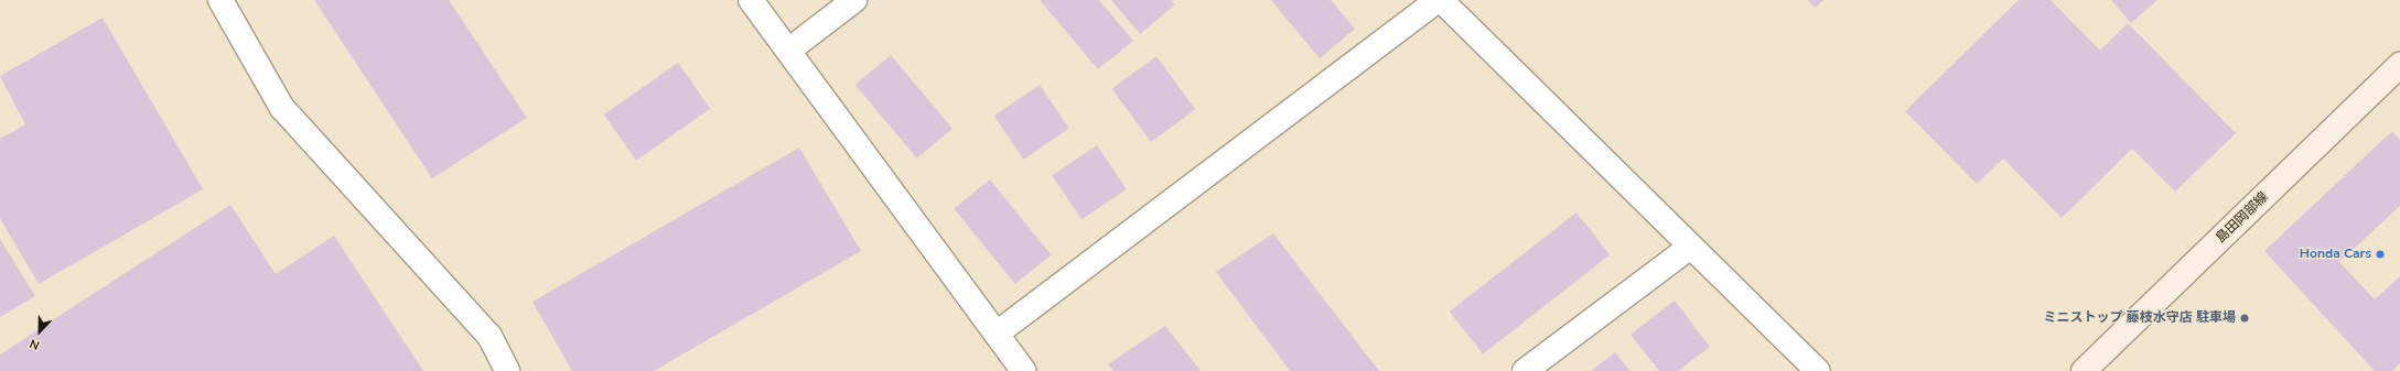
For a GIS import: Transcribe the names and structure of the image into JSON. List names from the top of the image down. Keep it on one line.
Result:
{"streets":{"main road":["島田岡部線"]},"places":["Honda Cars","ミニストップ 藤枝水守店 駐車場"],"north":"bottom"}
